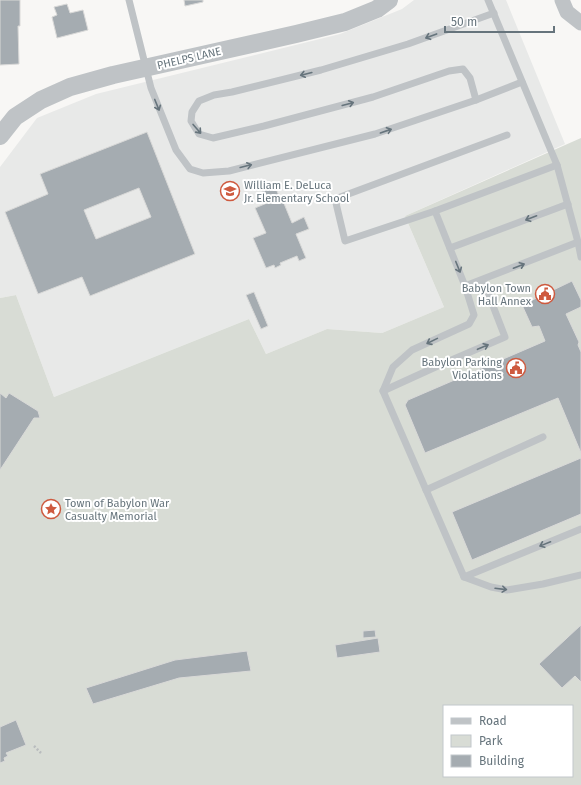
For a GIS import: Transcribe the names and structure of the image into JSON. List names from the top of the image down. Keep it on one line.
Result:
{"streets":{"street":["PHELPS LANE"]},"places":{"school or university":["William E. DeLuca Jr. Elementary School"],"public building":["Babylon Town Hall Annex","Babylon Parking Violations"],"place":["Town of Babylon War Casualty Memorial"]},"legend":["Road","Park","Building"],"scale_bar":"50 m"}
